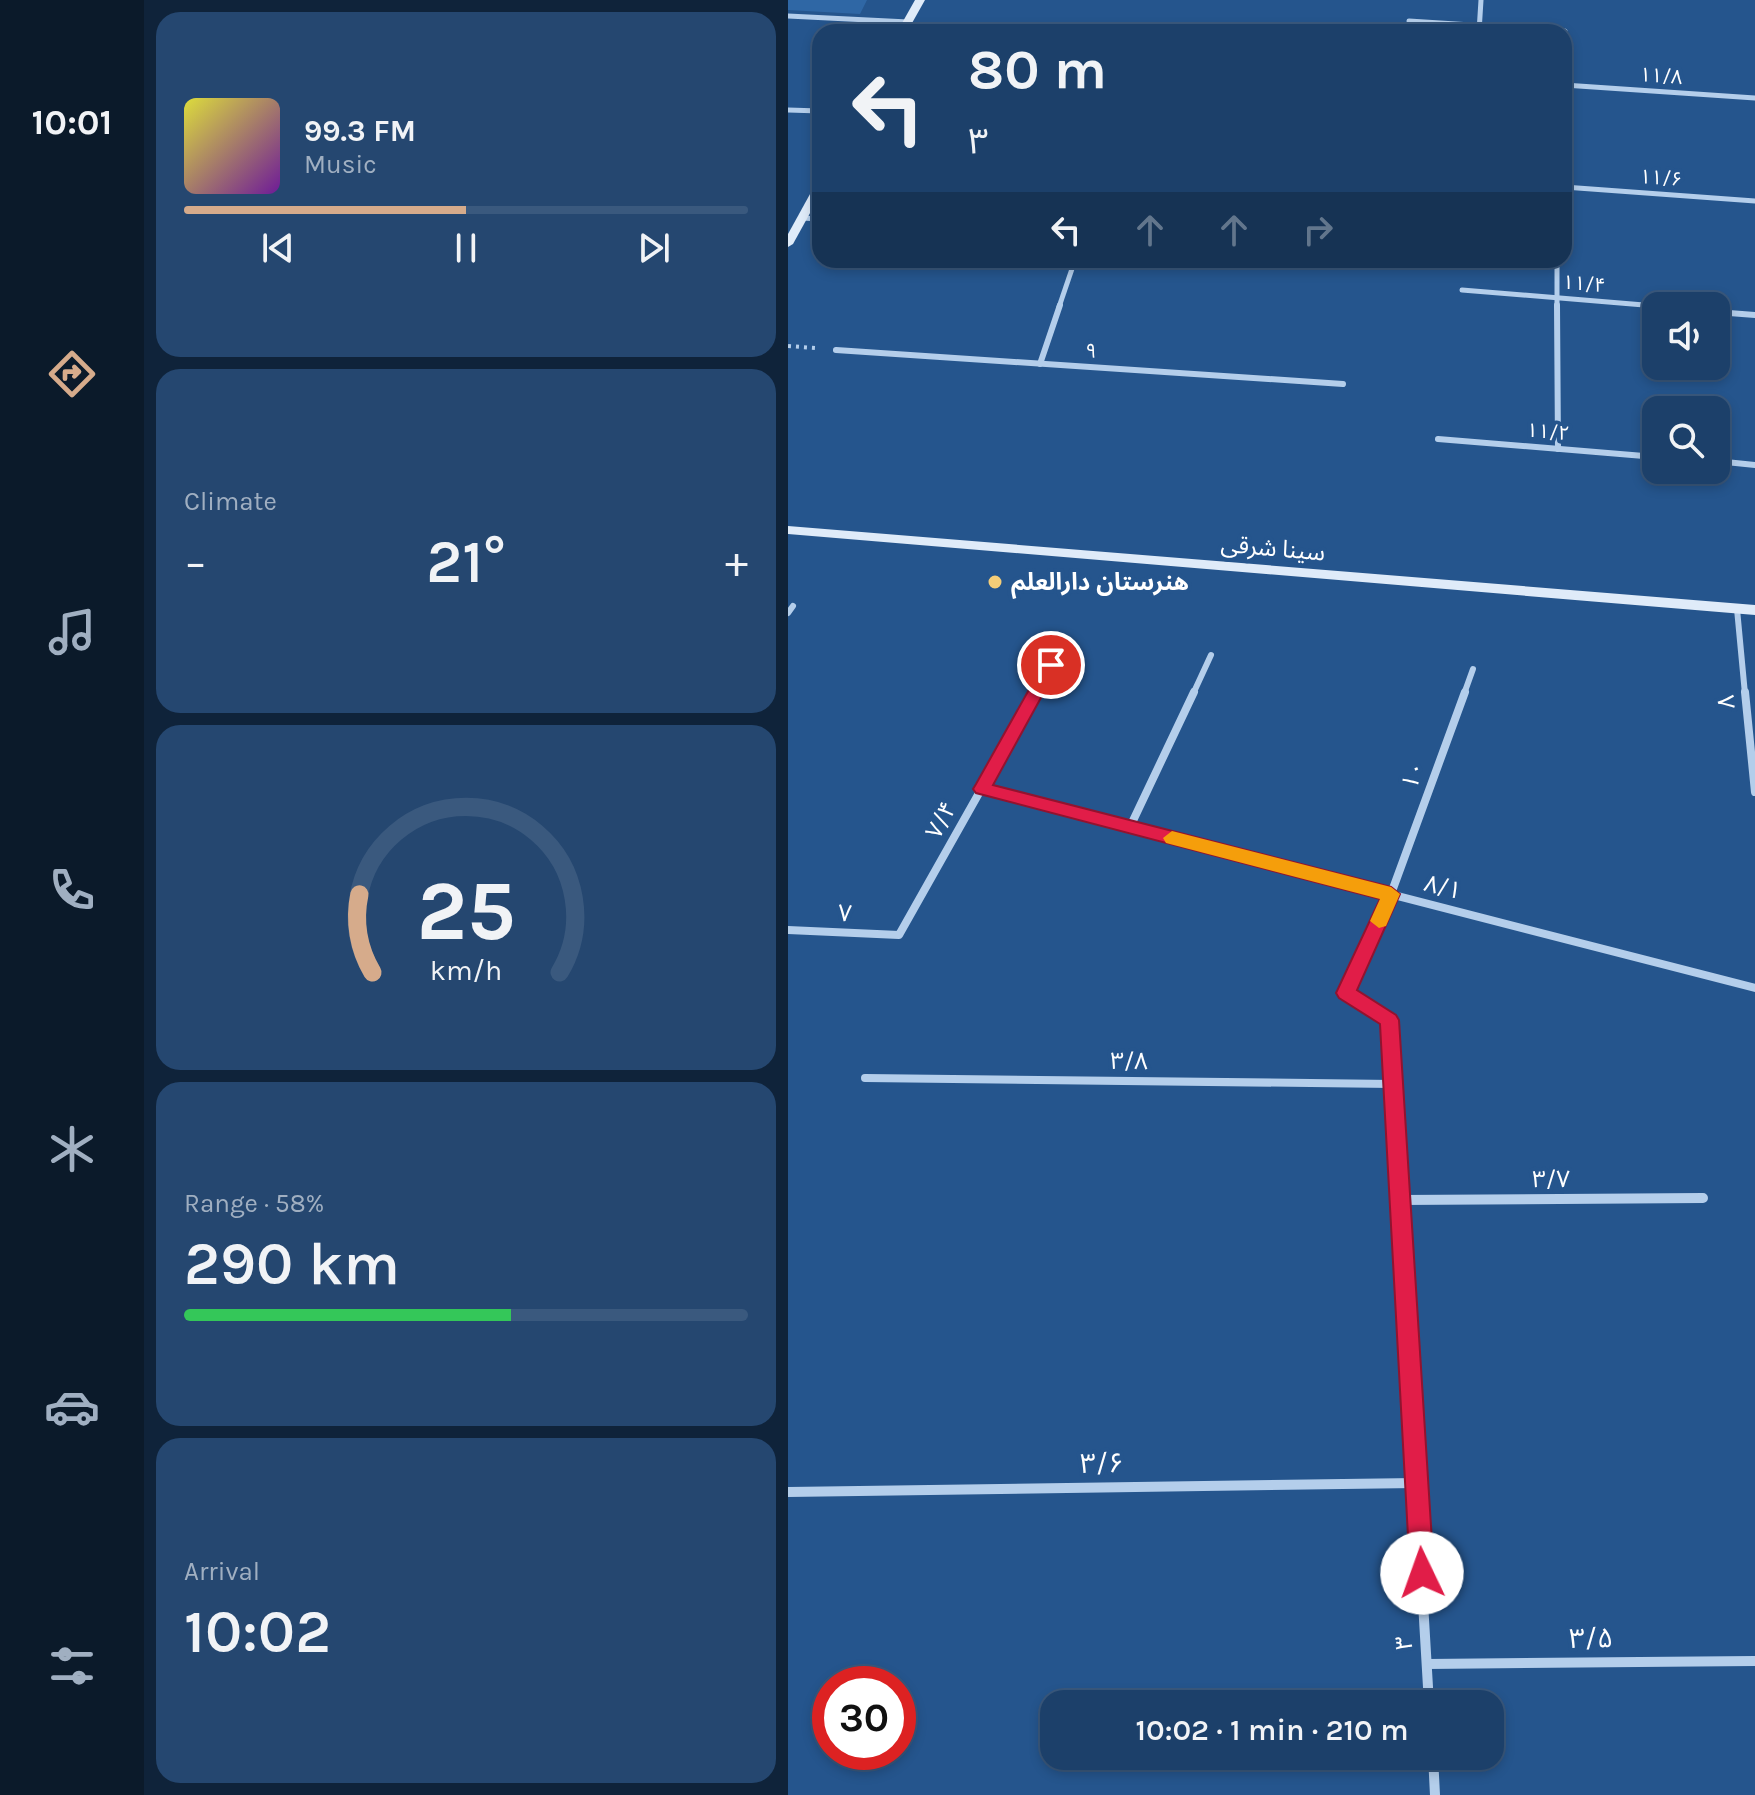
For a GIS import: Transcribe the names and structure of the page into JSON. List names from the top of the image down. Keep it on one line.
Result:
{"streets":{"street":["۱۱/۸","۱۱/۶","۱۱/۴","۹","۱۱/۲","سینا شرقی","۸","۱۰","۷/۴","۸/۱","۷","۳/۸","۳/۷","۳/۶","۳/۵","۳"]},"crossings":[["سینا شرقی","۸"],["۱۰","۸/۱"],["۱۰","۳"],["۷/۴","۸/۱"],["۷/۴","۷"],["۸/۱","۳"],["۳/۸","۳"],["۳/۷","۳"],["۳/۶","۳"],["۳/۵","۳"]],"places":["هنرستان دارالعلم"],"page":{"tabs":"10:01","turn":["80 m","۳"],"song":["99.3 FM","Music"],"tile":["Climate",["Range · 58%","290 km"],["Arrival","10:02"]],"heat":["−","21°","+"],"limit":"30","trip":"10:02 · 1 min · 210 m","gauge":["25","km/h"]}}
